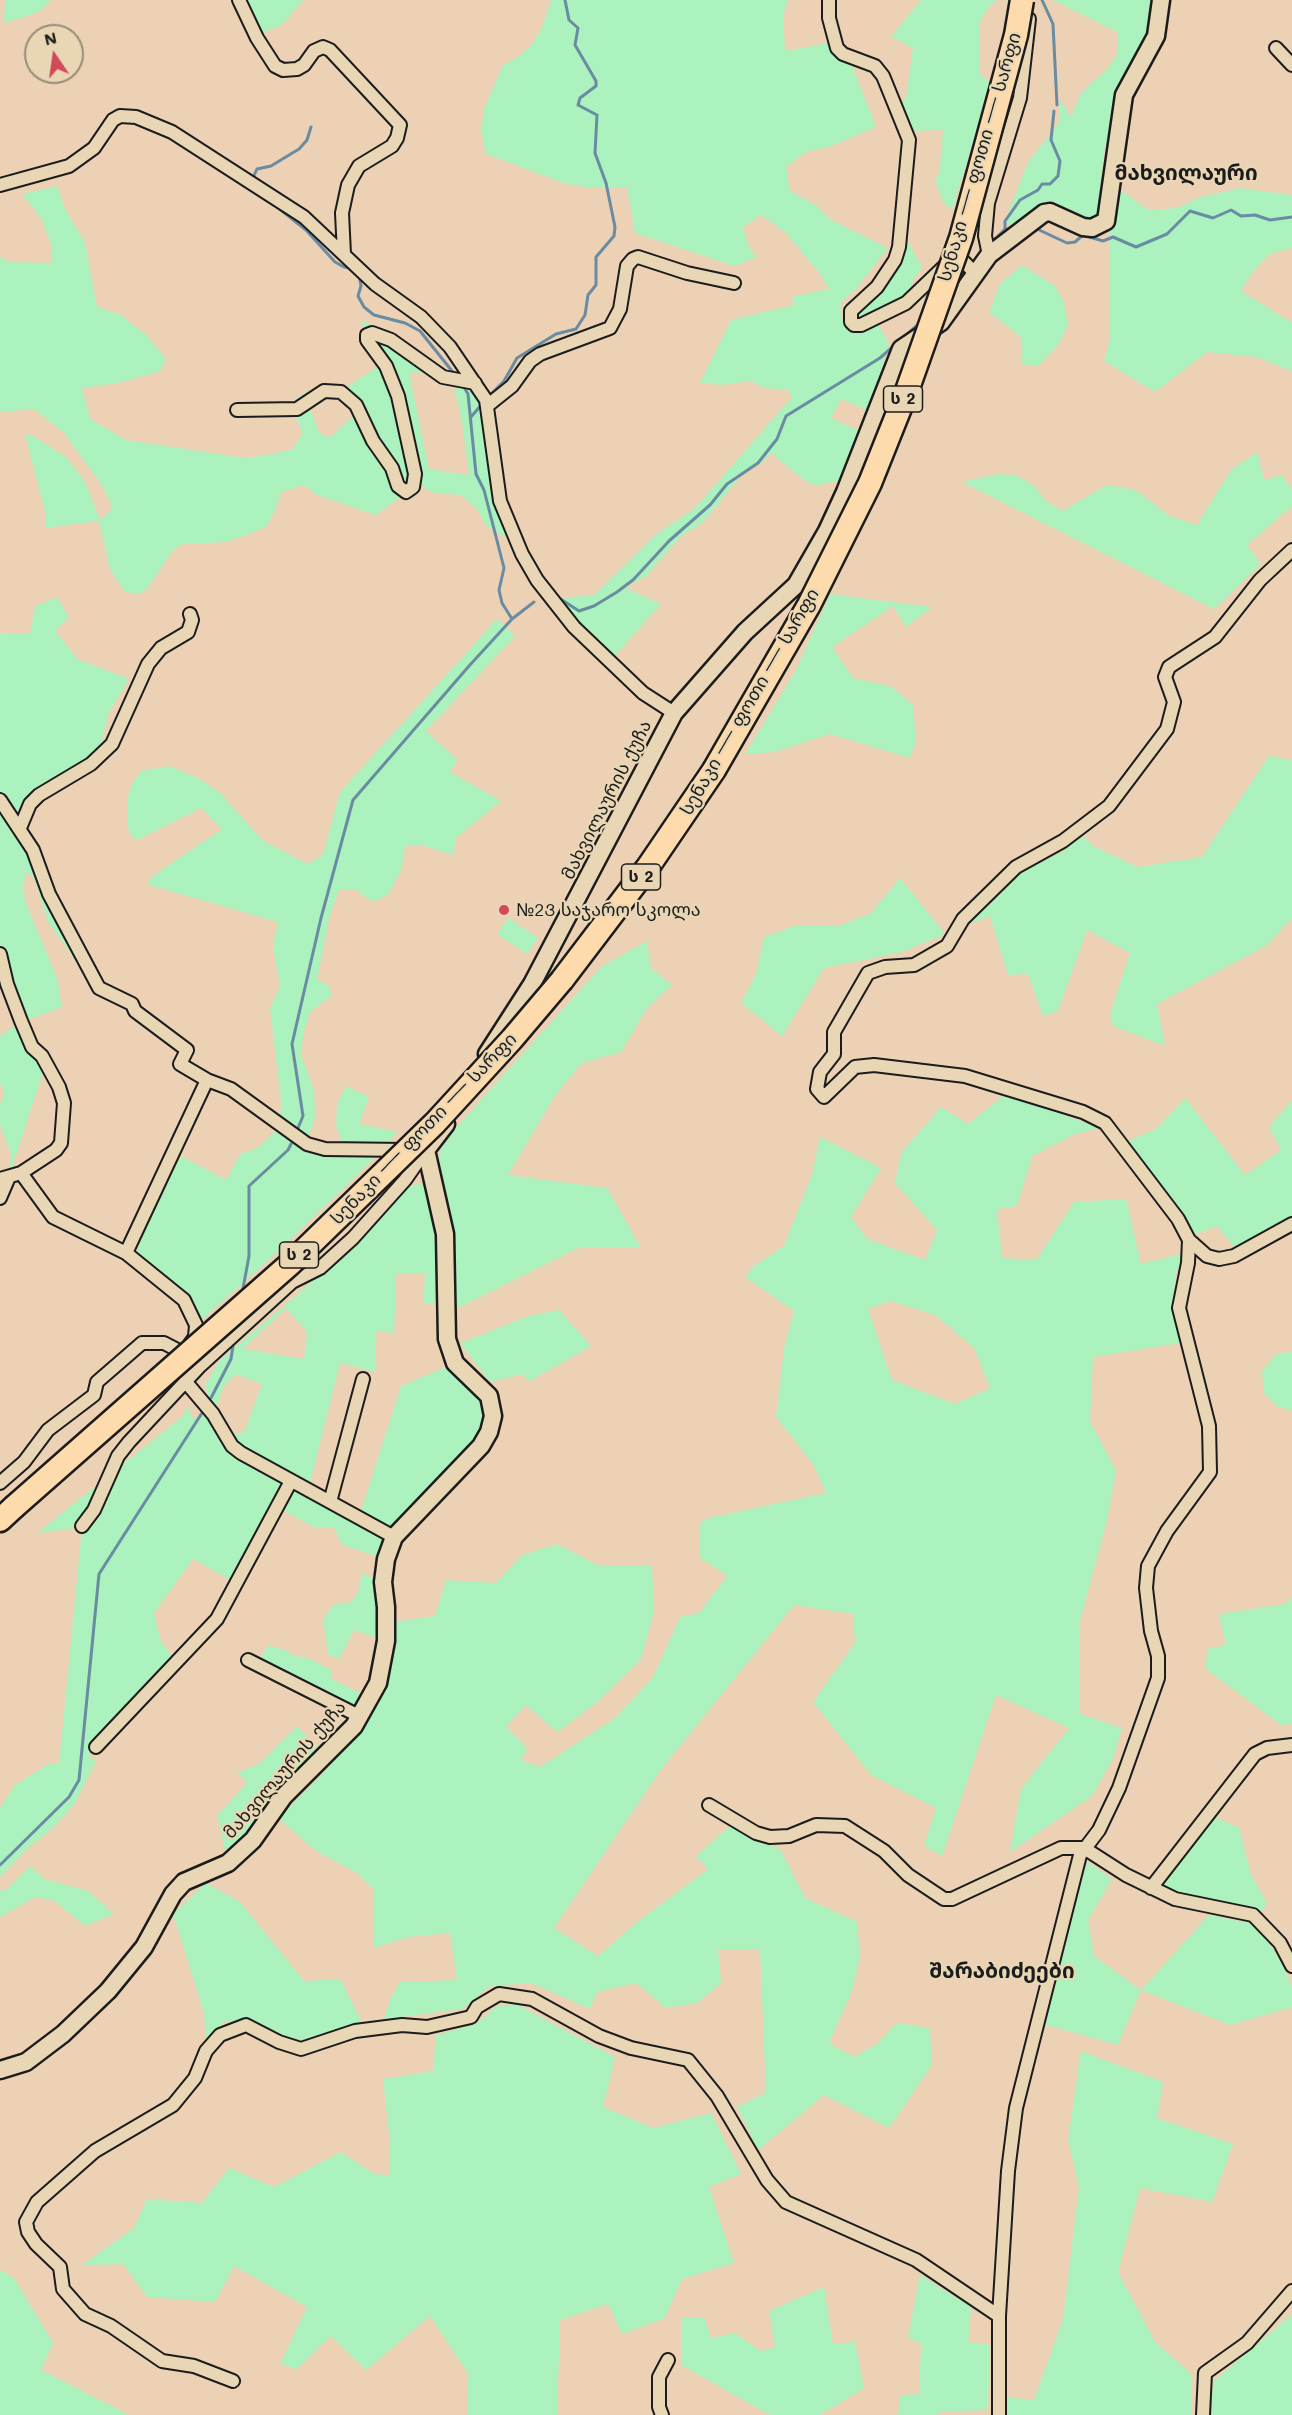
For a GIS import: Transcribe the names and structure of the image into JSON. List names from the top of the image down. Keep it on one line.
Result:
{"streets":{"highway":["სენაკი — ფოთი — სარფი","ს 2"],"street":["მახვილაურის ქუჩა"]},"districts":["მახვილაური","შარაბიძეები"],"places":["№23 საჯარო სკოლა"],"north":"top"}
